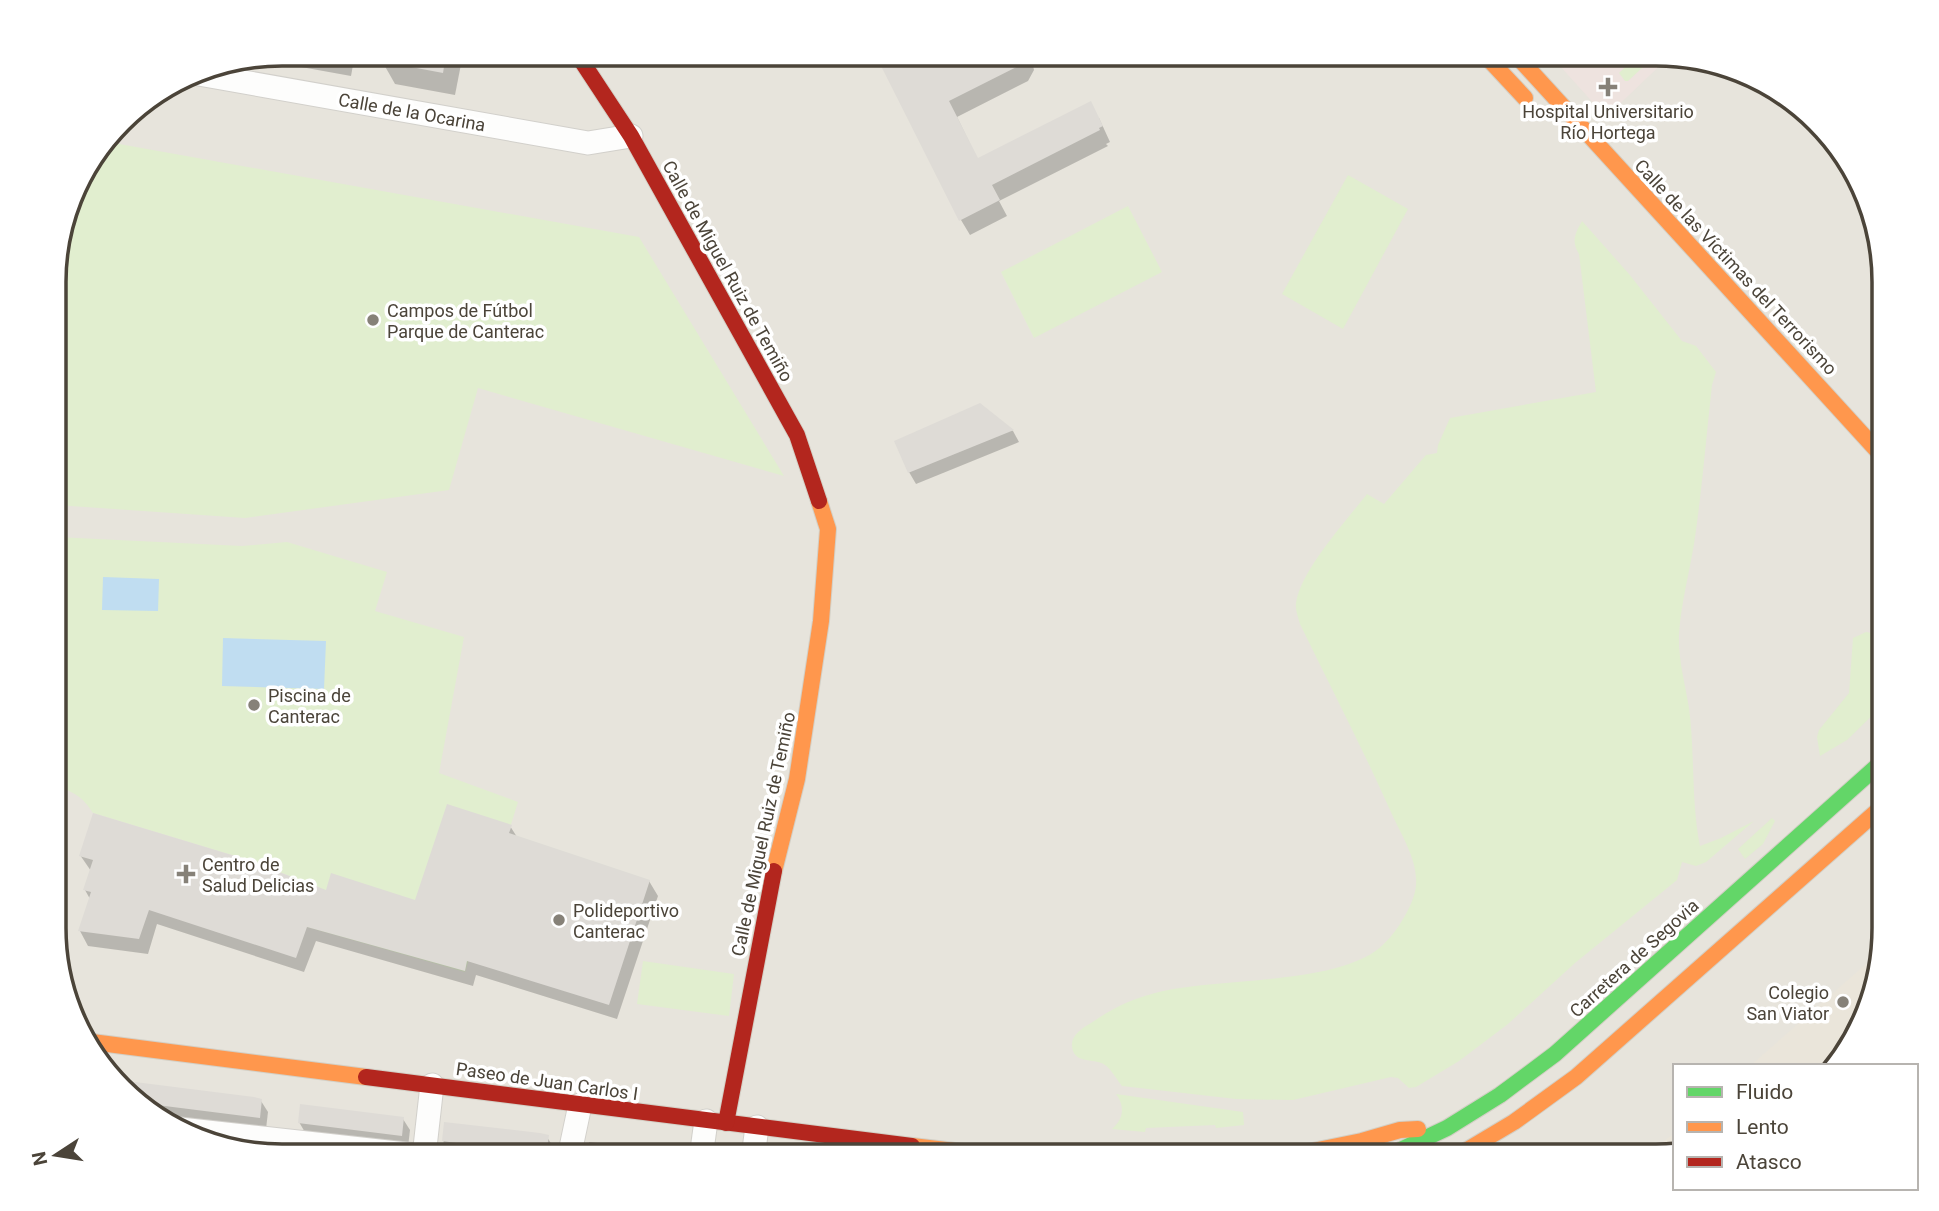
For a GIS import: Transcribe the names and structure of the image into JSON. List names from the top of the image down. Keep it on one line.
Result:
{"streets":{"main road":["Calle de las Víctimas del Terrorismo","Calle de Miguel Ruiz de Temiño","Carretera de Segovia","Paseo de Juan Carlos I"],"street":["Calle de la Ocarina"]},"crossings":[["Calle de la Ocarina","Calle de Miguel Ruiz de Temiño"],["Calle de Miguel Ruiz de Temiño","Paseo de Juan Carlos I"]],"places":{"health":["Hospital Universitario Río Hortega","Centro de Salud Delicias"],"other":["Campos de Fútbol Parque de Canterac","Piscina de Canterac","Polideportivo Canterac","Colegio San Viator"]},"legend":["Fluido","Lento","Atasco"],"north":"left"}
